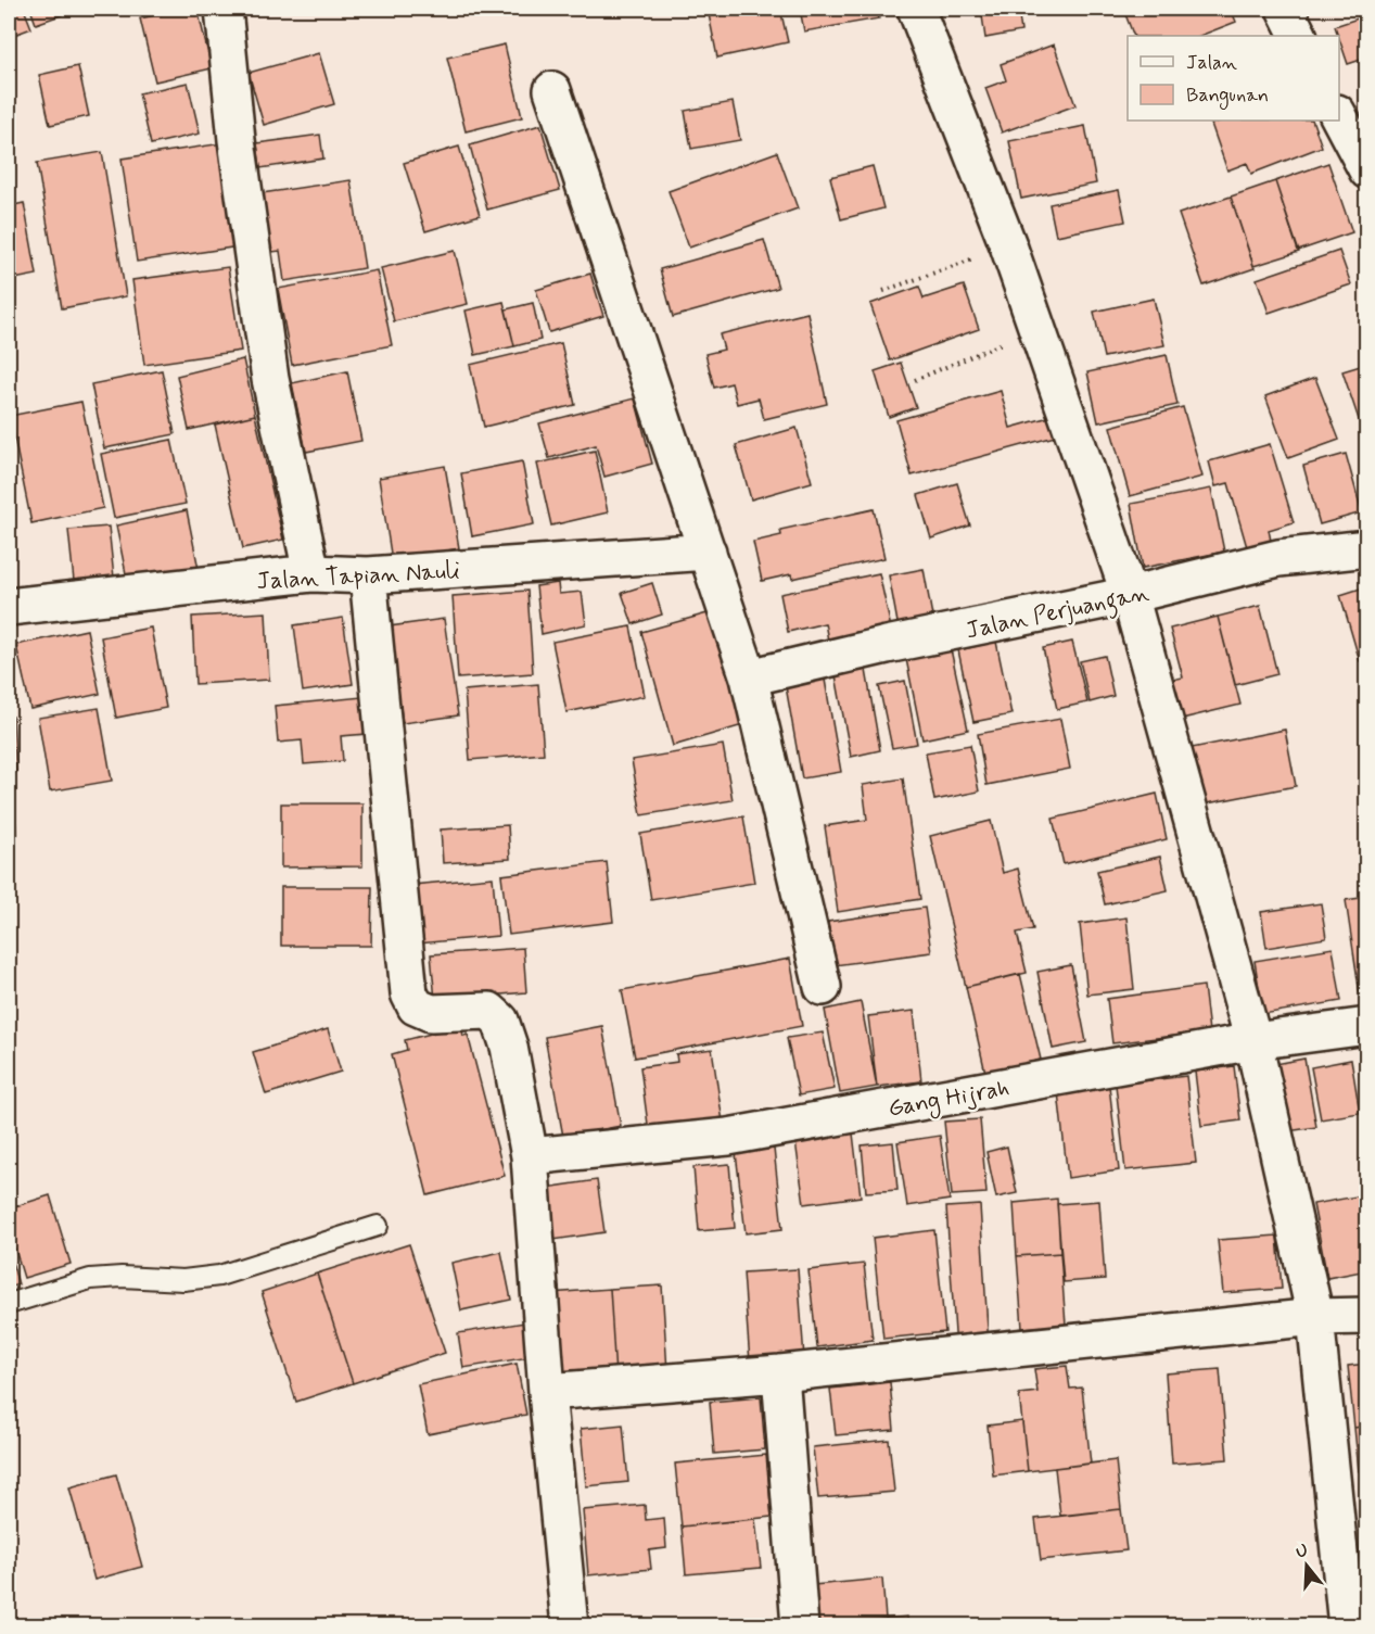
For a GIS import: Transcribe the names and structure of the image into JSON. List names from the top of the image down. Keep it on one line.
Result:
{"streets":{"street":["Jalan Tapian Nauli","Jalan Perjuangan","Gang Hijrah"]},"legend":["Jalan","Bangunan"],"north":"top"}
